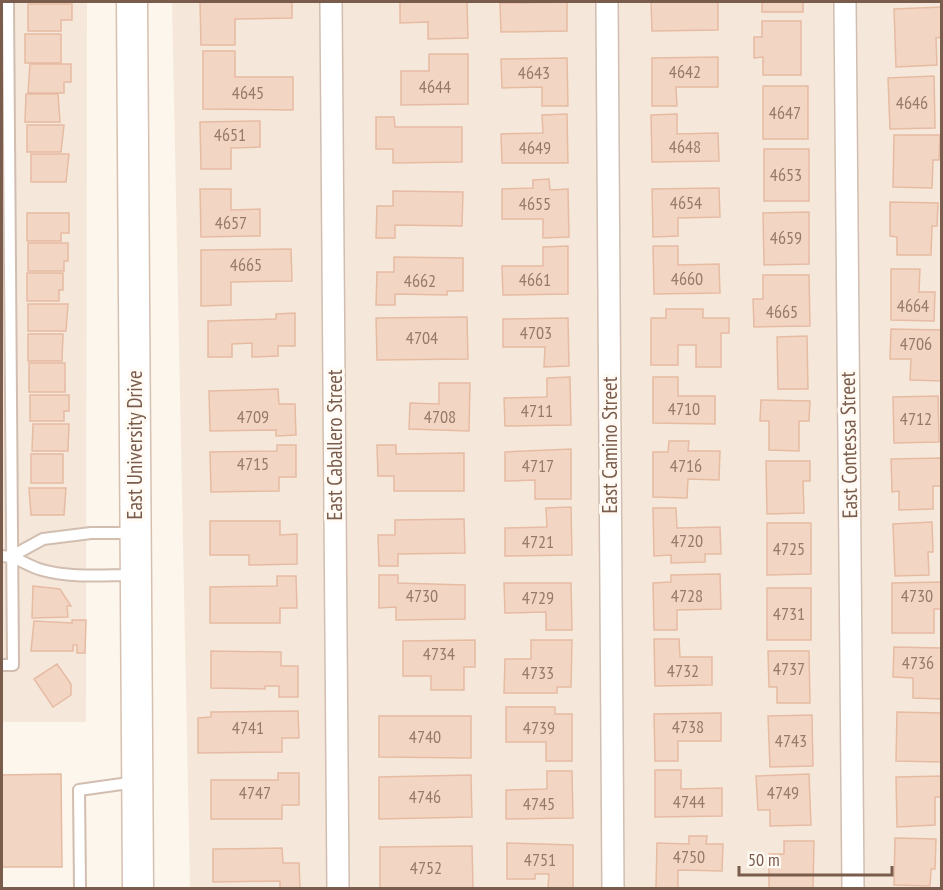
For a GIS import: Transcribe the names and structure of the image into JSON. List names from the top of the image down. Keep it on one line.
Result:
{"streets":{"main road":["East University Drive"],"street":["East Caballero Street","East Camino Street","East Contessa Street"]},"house_numbers":["4642","4643","4644","4645","4646","4647","4651","4648","4649","4653","4654","4655","4657","4659","4665","4660","4661","4662","4664","4665","4703","4704","4706","4710","4711","4709","4708","4712","4715","4717","4716","4720","4721","4725","4730","4728","4730","4729","4731","4734","4736","4737","4732","4733","4738","4741","4739","4740","4743","4747","4749","4746","4744","4745","4750","4751","4752"],"scale_bar":"50 m"}
